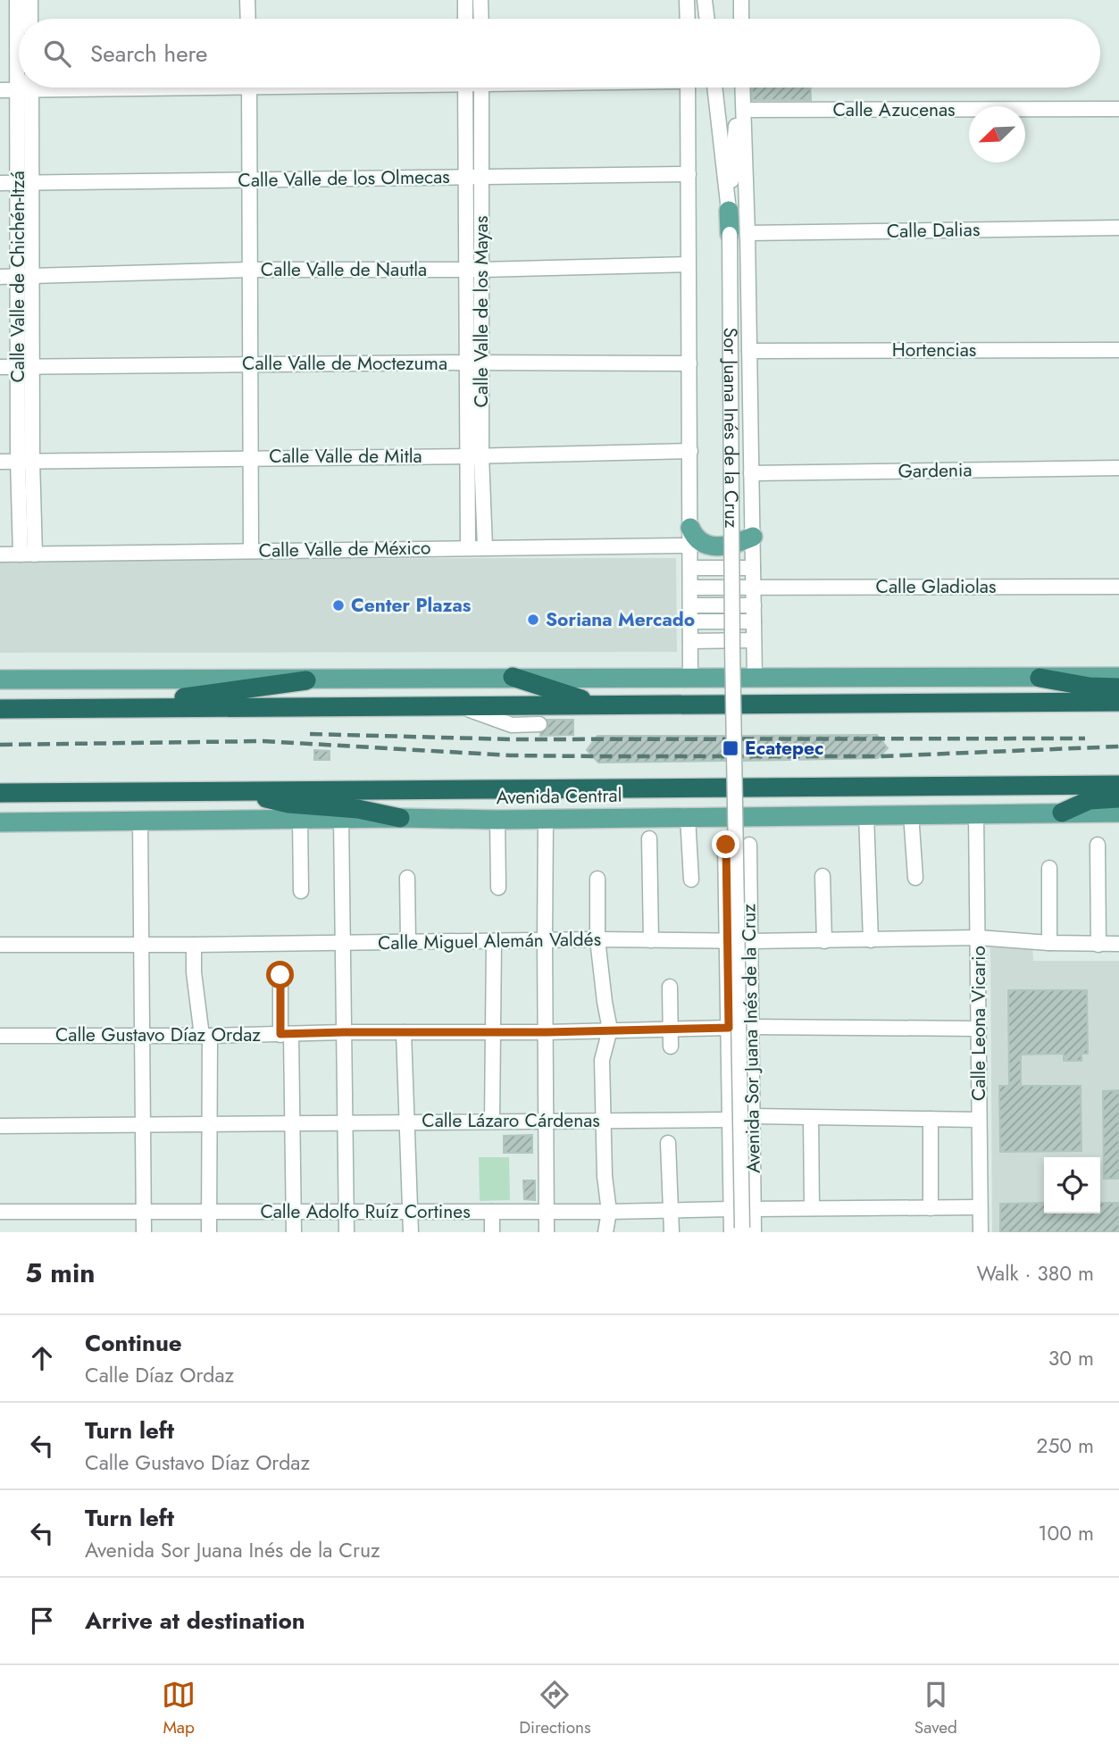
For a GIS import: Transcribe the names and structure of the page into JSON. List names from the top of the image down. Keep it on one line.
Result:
{"streets":{"highway":["Avenida Central"],"main road":["Sor Juana Inés de la Cruz"],"street":["Calle Azucenas","Calle Valle de los Olmecas","Calle Dalias","Calle Valle de Nautla","Calle Valle de Chichén-Itzá","Calle Valle de los Mayas","Hortencias","Calle Valle de Moctezuma","Calle Valle de Mitla","Gardenia","Calle Valle de México","Calle Gladiolas","Calle Miguel Alemán Valdés","Calle Leona Vicario","Calle Gustavo Díaz Ordaz","Avenida Sor Juana Inés de la Cruz","Calle Lázaro Cárdenas","Calle Adolfo Ruíz Cortines"]},"crossings":[["Calle Valle de los Olmecas","Calle Valle de Chichén-Itzá"],["Calle Valle de los Olmecas","Calle Valle de los Mayas"],["Calle Dalias","Sor Juana Inés de la Cruz"],["Calle Valle de Nautla","Calle Valle de Chichén-Itzá"],["Calle Valle de Nautla","Calle Valle de los Mayas"],["Calle Valle de Chichén-Itzá","Calle Valle de Moctezuma"],["Calle Valle de Chichén-Itzá","Calle Valle de Mitla"],["Calle Valle de Chichén-Itzá","Calle Valle de México"],["Calle Valle de los Mayas","Calle Valle de Moctezuma"],["Calle Valle de los Mayas","Calle Valle de Mitla"],["Calle Valle de los Mayas","Calle Valle de México"],["Sor Juana Inés de la Cruz","Avenida Sor Juana Inés de la Cruz"],["Avenida Central","Calle Leona Vicario"],["Calle Miguel Alemán Valdés","Calle Leona Vicario"],["Calle Miguel Alemán Valdés","Avenida Sor Juana Inés de la Cruz"],["Calle Gustavo Díaz Ordaz","Avenida Sor Juana Inés de la Cruz"],["Avenida Sor Juana Inés de la Cruz","Calle Lázaro Cárdenas"],["Avenida Sor Juana Inés de la Cruz","Calle Adolfo Ruíz Cortines"]],"places":{"other":["Center Plazas","Soriana Mercado"],"transit":["Ecatepec"]},"north":"bottom left","page":{"search":"Search here","heading":["5 min","Walk · 380 m"],"list":[["Continue","Calle Díaz Ordaz","30 m"],["Turn left","Calle Gustavo Díaz Ordaz","250 m"],["Turn left","Avenida Sor Juana Inés de la Cruz","100 m"],"Arrive at destination"],"nav":["Map","Directions","Saved"]}}
